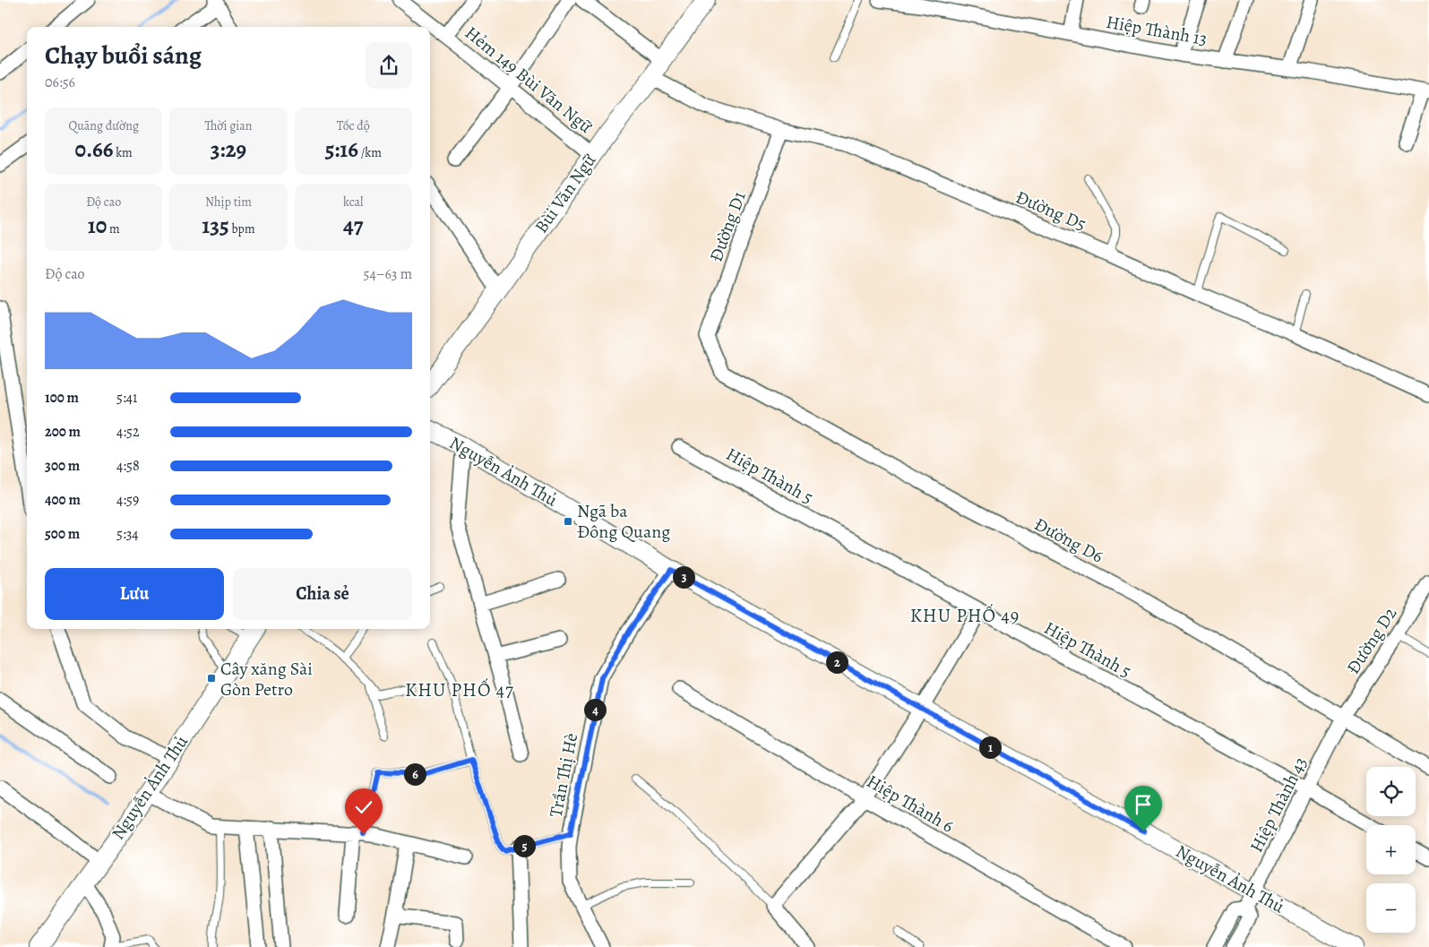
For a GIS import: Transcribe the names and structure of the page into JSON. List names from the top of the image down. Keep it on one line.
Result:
{"streets":{"main road":["Bùi Văn Ngữ","Nguyễn Ảnh Thủ"],"street":["Hiệp Thành 13","Hẻm 149 Bùi Văn Ngữ","Đường D5","Đường D1","Hiệp Thành 5","Đường D6","Đường D2","Trần Thị Hè","Hiệp Thành 6","Hiệp Thành 43"]},"crossings":[["Hẻm 149 Bùi Văn Ngữ","Bùi Văn Ngữ"],["Bùi Văn Ngữ","Đường D5"],["Đường D5","Đường D1"],["Đường D1","Đường D6"],["Nguyễn Ảnh Thủ","Trần Thị Hè"],["Nguyễn Ảnh Thủ","Hiệp Thành 43"],["Hiệp Thành 5","Hiệp Thành 43"],["Đường D6","Đường D2"],["Đường D6","Hiệp Thành 43"],["Đường D2","Hiệp Thành 43"]],"districts":["KHU PHỐ 49","KHU PHỐ 47"],"places":{"transit":["Ngã ba Đông Quang","Cây xăng Sài Gòn Petro"]},"page":{"heading":["Chạy buổi sáng","06:56"],"stats":[["Quãng đường","0.66 km"],["Thời gian","3:29"],["Tốc độ","5:16 /km"],["Độ cao","10 m"],["Nhịp tim","135 bpm"],["kcal","47"]],"chart":["Độ cao","54–63 m"],"list":[{"name":"100 m","note":"5:41"},{"name":"200 m","note":"4:52"},{"name":"300 m","note":"4:58"},{"name":"400 m","note":"4:59"},{"name":"500 m","note":"5:34"}],"buttons":["Lưu","Chia sẻ"],"pins":["3","2","4","1","6","5"],"map_buttons":["+","−"]}}
